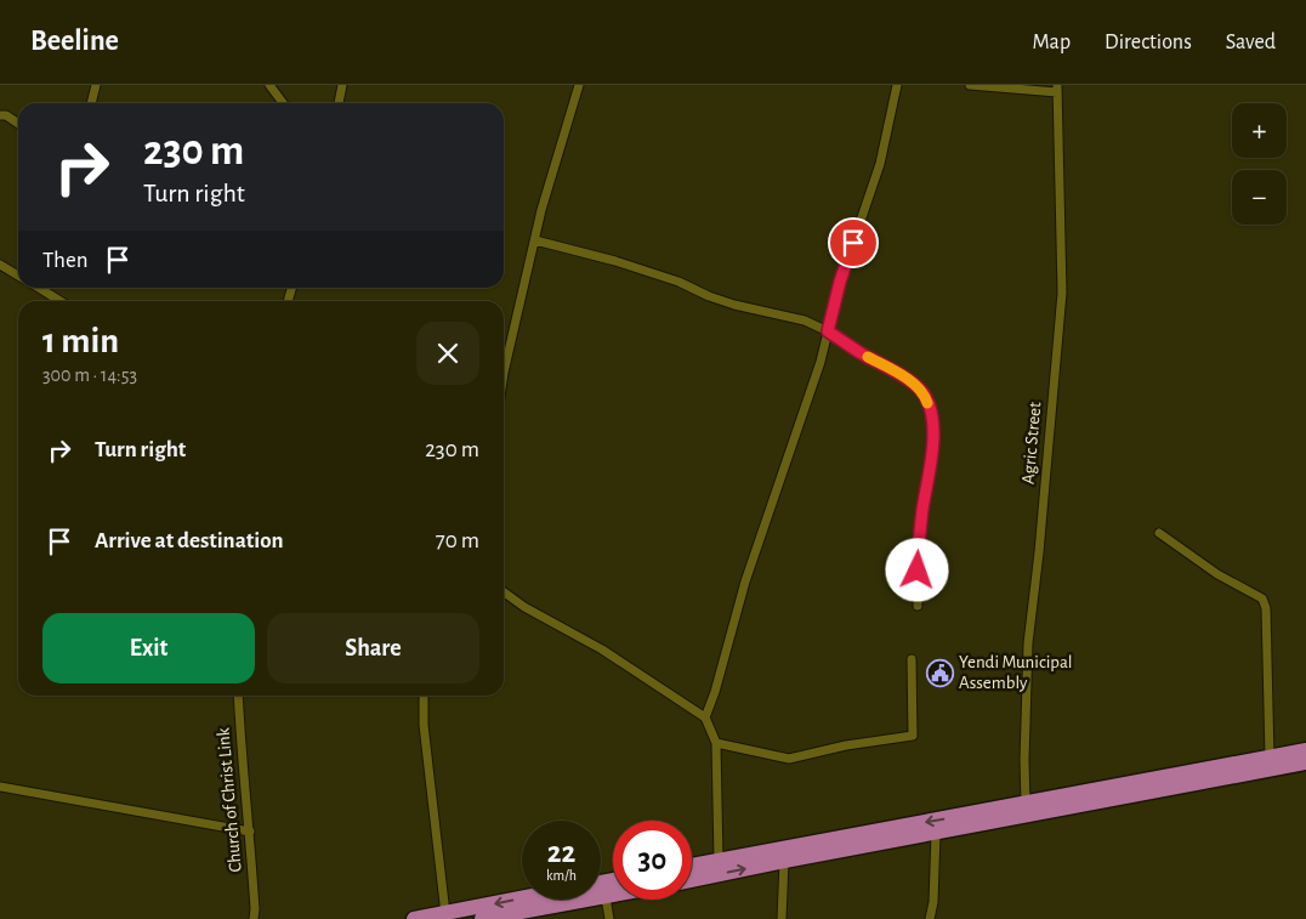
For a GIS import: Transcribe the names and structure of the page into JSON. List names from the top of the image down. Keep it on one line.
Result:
{"streets":{"street":["Agric Street","Church of Christ Link"]},"places":{"public building":["Yendi Municipal Assembly"]},"page":{"header":"Beeline","nav":["Map","Directions","Saved"],"map_buttons":["+","−"],"turn":["230 m","Turn right"],"then":"Then","heading":["1 min","300 m · 14:53"],"list":[{"name":"Turn right","value":"230 m"},{"name":"Arrive at destination","value":"70 m"}],"buttons":["Exit","Share"],"speed":"22 km/h","limit":"30"}}
